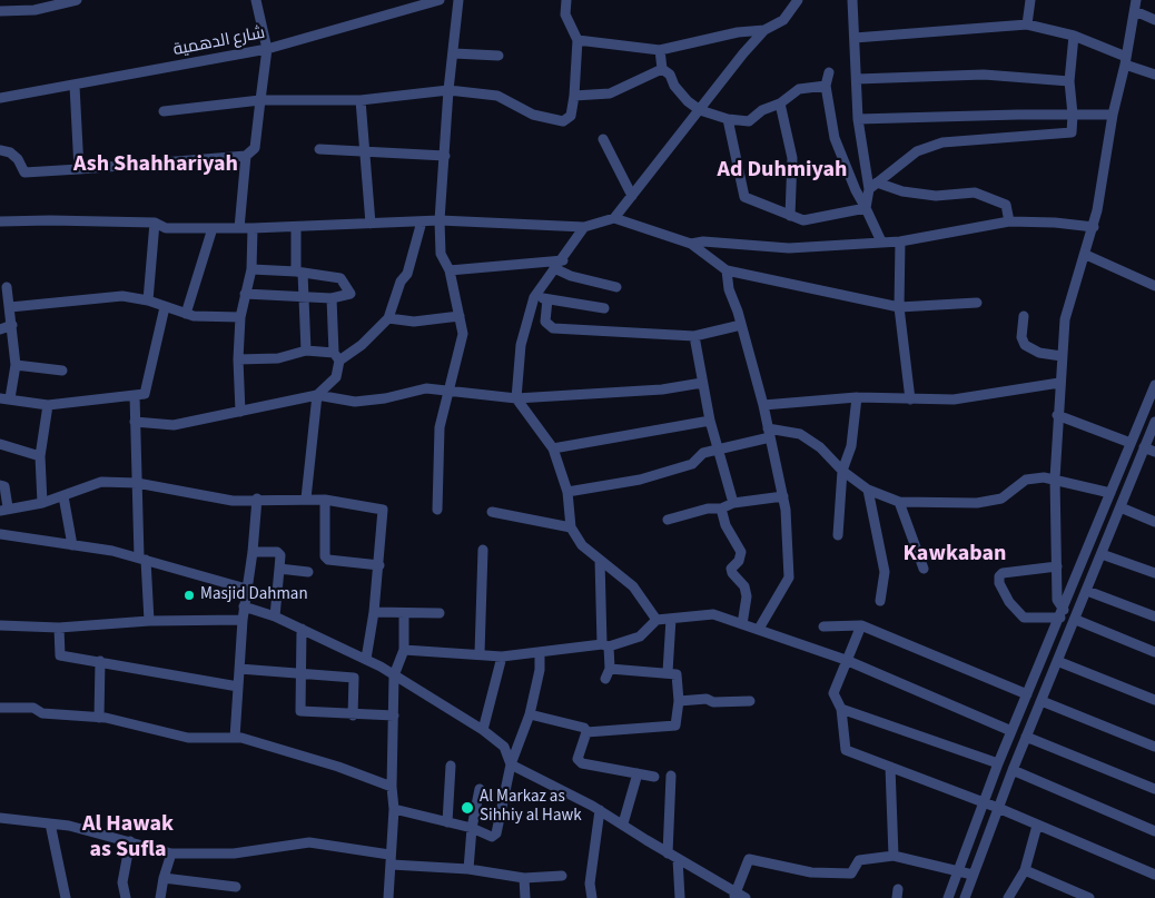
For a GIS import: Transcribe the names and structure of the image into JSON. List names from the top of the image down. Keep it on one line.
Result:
{"streets":{"street":["شارع الدهمية"]},"districts":["Ash Shahhariyah","Ad Duhmiyah","Kawkaban","Al Hawak as Sufla"],"places":["Masjid Dahman","Al Markaz as Sihhiy al Hawk"]}
